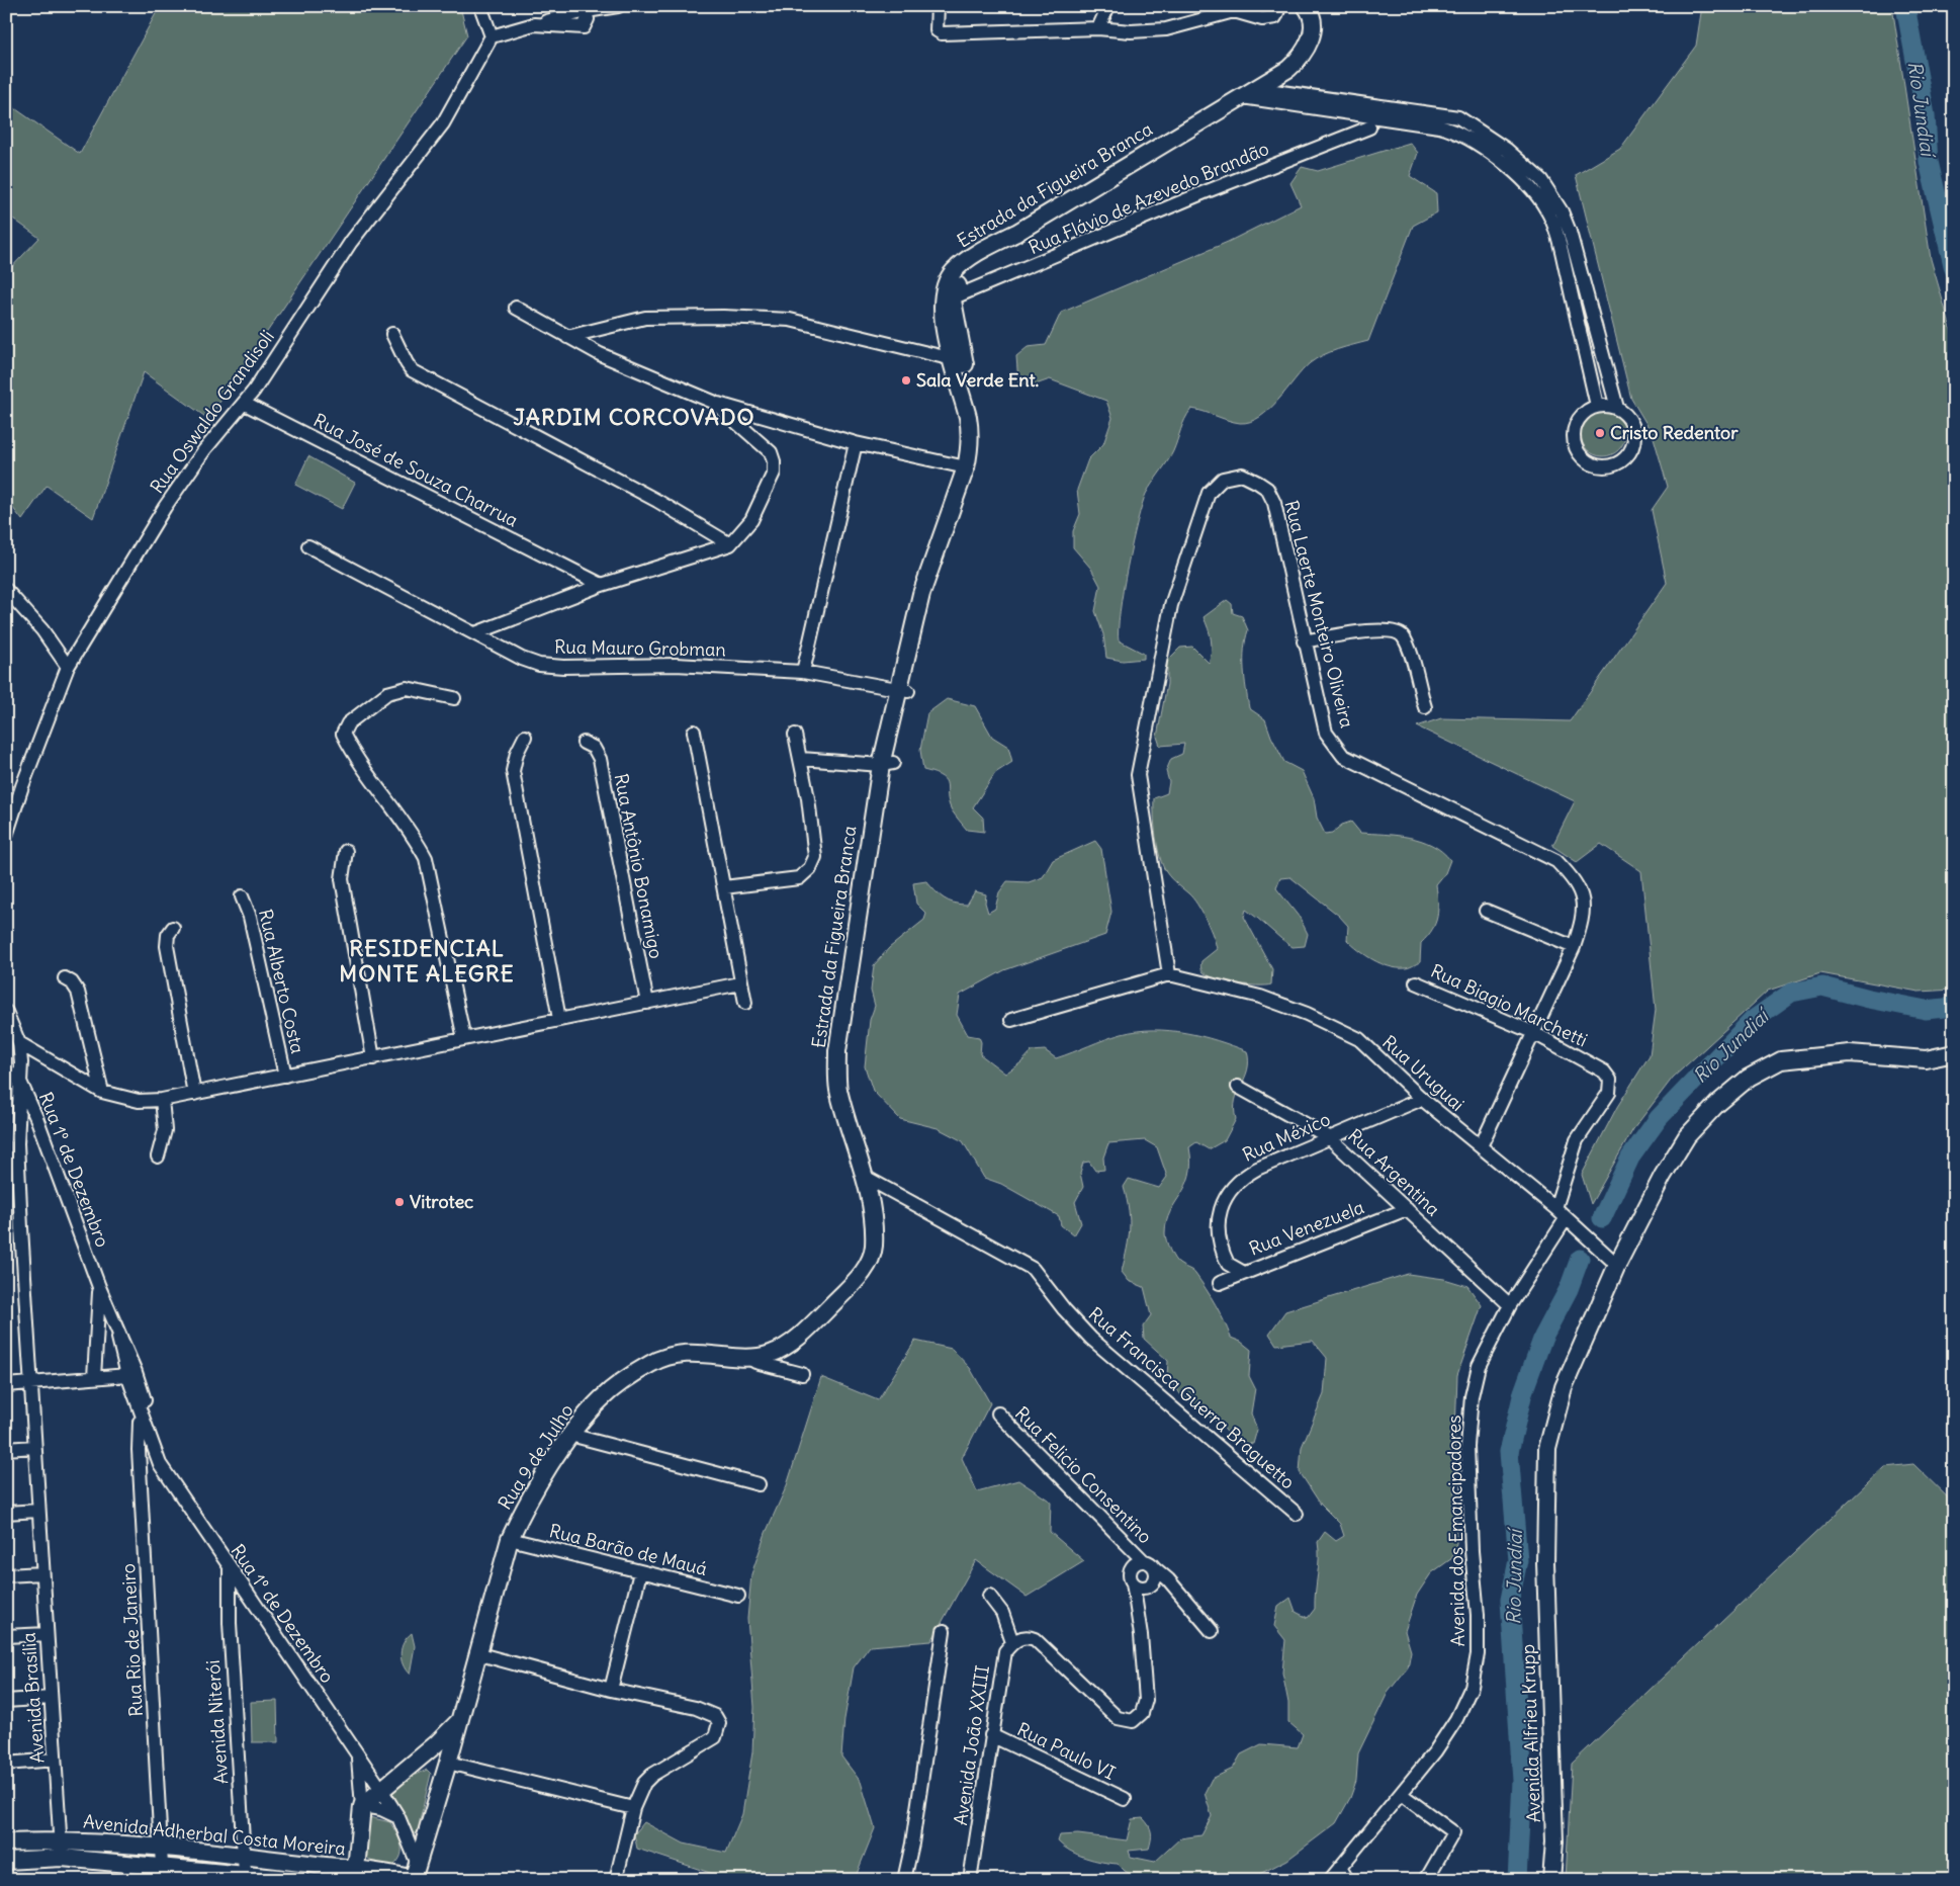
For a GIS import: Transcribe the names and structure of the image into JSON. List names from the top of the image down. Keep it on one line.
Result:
{"streets":{"main road":["Estrada da Figueira Branca","Rua 9 de Julho","Avenida Alfrieu Krupp","Avenida Adherbal Costa Moreira"],"street":["Rua Flávio de Azevedo Brandão","Rua Oswaldo Grandisoli","Rua José de Souza Charrua","Rua Laerte Monteiro Oliveira","Rua Mauro Grobman","Rua Antônio Bonamigo","Rua Alberto Costa","Rua Biagio Marchetti","Rua Uruguai","Rua México","Rua 1º de Dezembro","Rua Argentina","Rua Venezuela","Rua Francisca Guerra Braguetto","Rua Felicio Consentino","Avenida dos Emancipadores","Rua Barão de Mauá","Rua Rio de Janeiro","Avenida Brasília","Avenida Niterói","Avenida João XXIII","Rua Paulo VI"]},"crossings":[["Estrada da Figueira Branca","Rua Flávio de Azevedo Brandão"],["Estrada da Figueira Branca","Rua Mauro Grobman"],["Estrada da Figueira Branca","Rua Francisca Guerra Braguetto"],["Estrada da Figueira Branca","Rua 9 de Julho"],["Rua Oswaldo Grandisoli","Rua José de Souza Charrua"],["Rua Laerte Monteiro Oliveira","Rua Biagio Marchetti"],["Rua Laerte Monteiro Oliveira","Rua Uruguai"],["Rua Biagio Marchetti","Rua Uruguai"],["Rua Uruguai","Rua México"],["Rua Uruguai","Avenida dos Emancipadores"],["Rua Uruguai","Avenida Alfrieu Krupp"],["Rua México","Rua Argentina"],["Rua México","Rua Venezuela"],["Rua 1º de Dezembro","Rua 9 de Julho"],["Rua 1º de Dezembro","Rua Rio de Janeiro"],["Rua 1º de Dezembro","Avenida Brasília"],["Rua 1º de Dezembro","Avenida Niterói"],["Rua Argentina","Rua Venezuela"],["Rua Argentina","Avenida dos Emancipadores"],["Rua 9 de Julho","Rua Barão de Mauá"],["Rua 9 de Julho","Avenida Adherbal Costa Moreira"],["Rua Rio de Janeiro","Avenida Adherbal Costa Moreira"],["Avenida Brasília","Avenida Adherbal Costa Moreira"],["Avenida Niterói","Avenida Adherbal Costa Moreira"],["Avenida João XXIII","Rua Paulo VI"]],"districts":["JARDIM CORCOVADO","RESIDENCIAL MONTE ALEGRE"],"water":["Rio Jundiaí"],"places":["Sala Verde Ent.","Cristo Redentor","Vitrotec"]}
